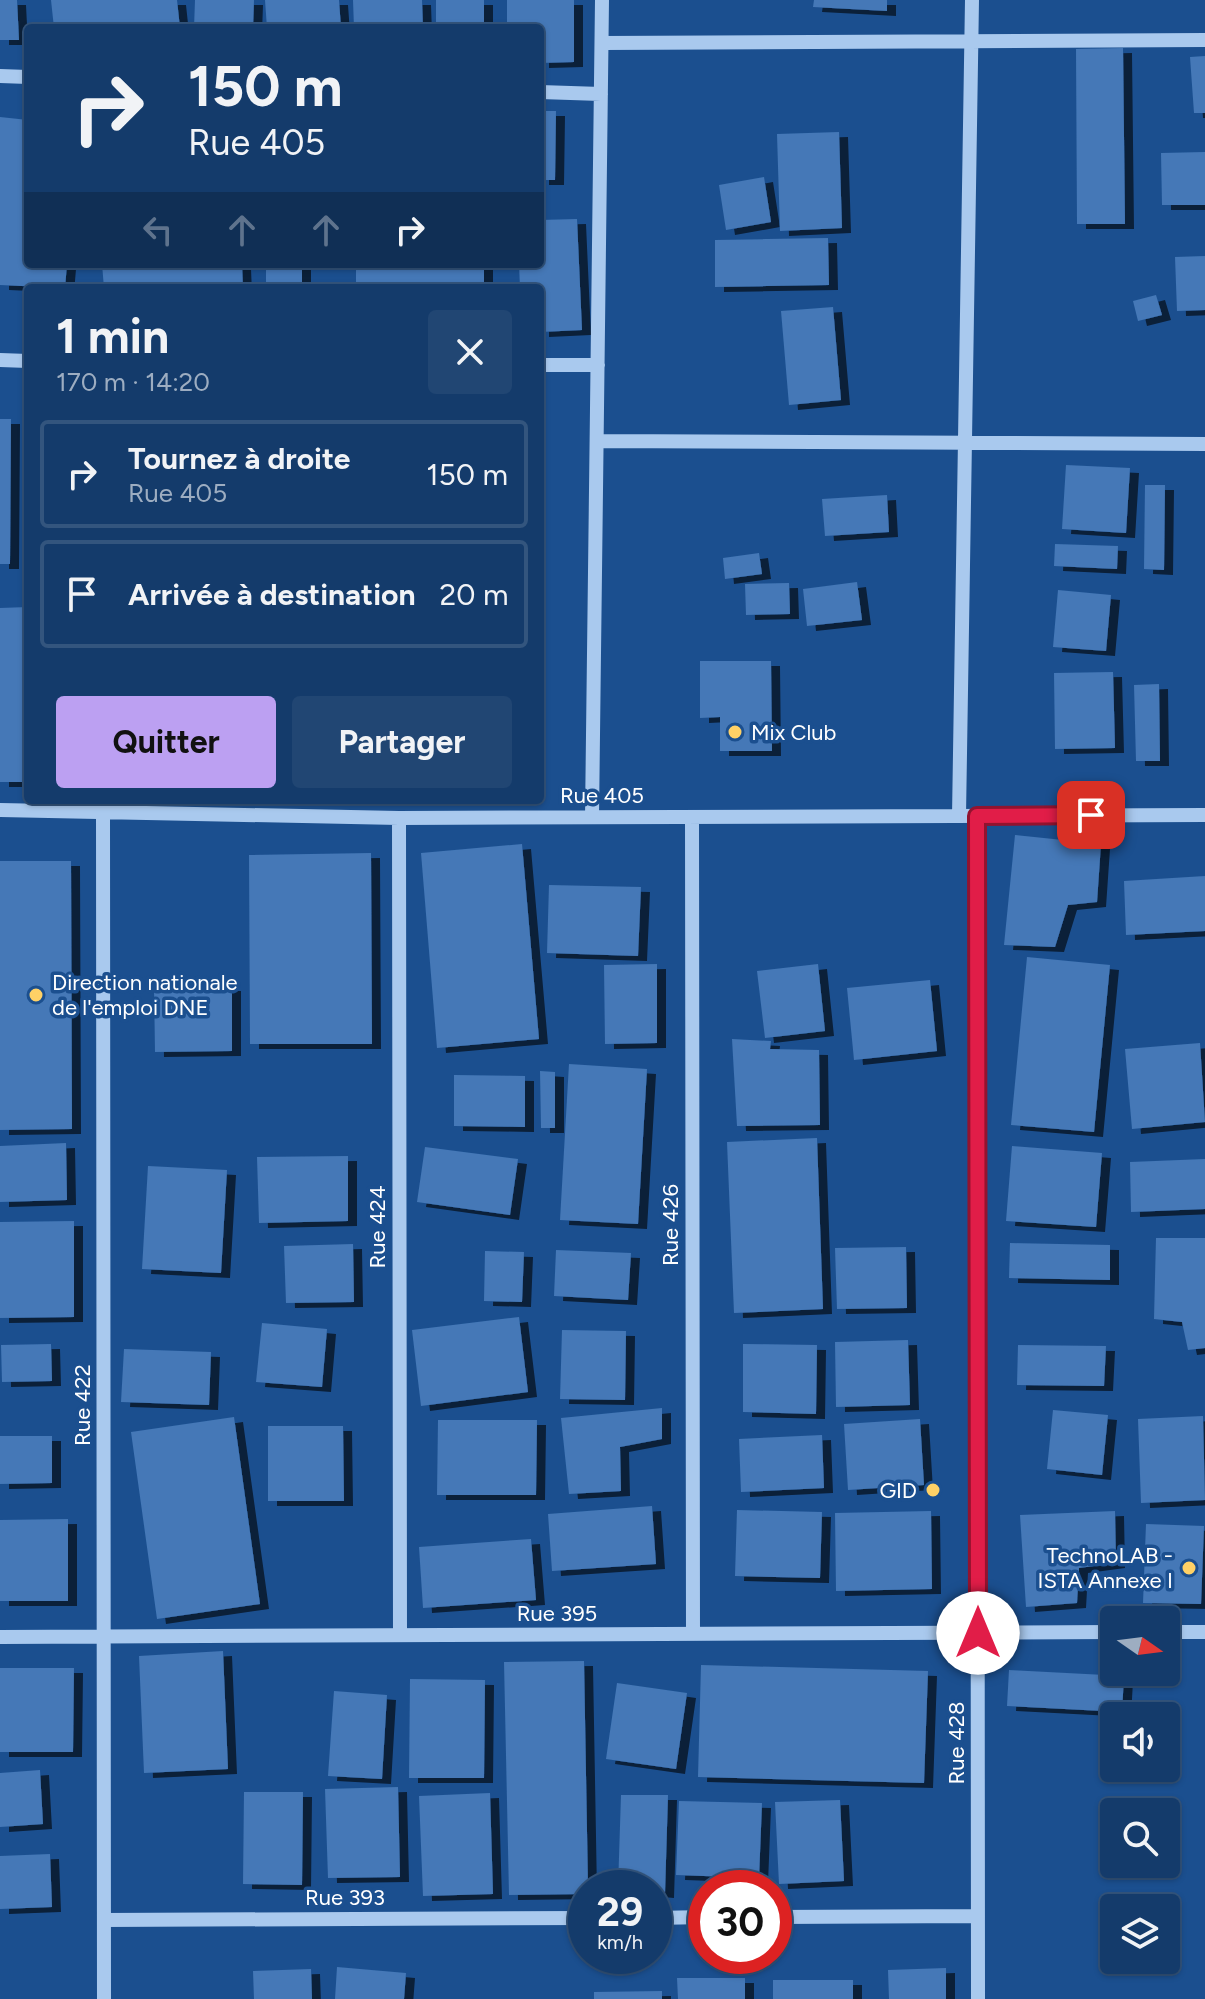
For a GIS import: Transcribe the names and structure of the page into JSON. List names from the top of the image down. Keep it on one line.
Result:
{"streets":{"street":["Rue 405","Rue 426","Rue 424","Rue 422","Rue 395","Rue 428","Rue 393"]},"crossings":[["Rue 405","Rue 426"],["Rue 405","Rue 424"],["Rue 405","Rue 422"],["Rue 405","Rue 428"],["Rue 426","Rue 395"],["Rue 424","Rue 395"],["Rue 422","Rue 395"],["Rue 422","Rue 393"],["Rue 395","Rue 428"]],"places":["Mix Club","Direction nationale de l'emploi DNE","GID","TechnoLAB - ISTA Annexe I"],"north":"right","page":{"turn":["150 m","Rue 405"],"heading":["1 min","170 m · 14:20"],"list":[{"name":"Tournez à droite","note":"Rue 405","value":"150 m"},{"name":"Arrivée à destination","value":"20 m"}],"buttons":["Quitter","Partager"],"speed":"29 km/h","limit":"30"}}
